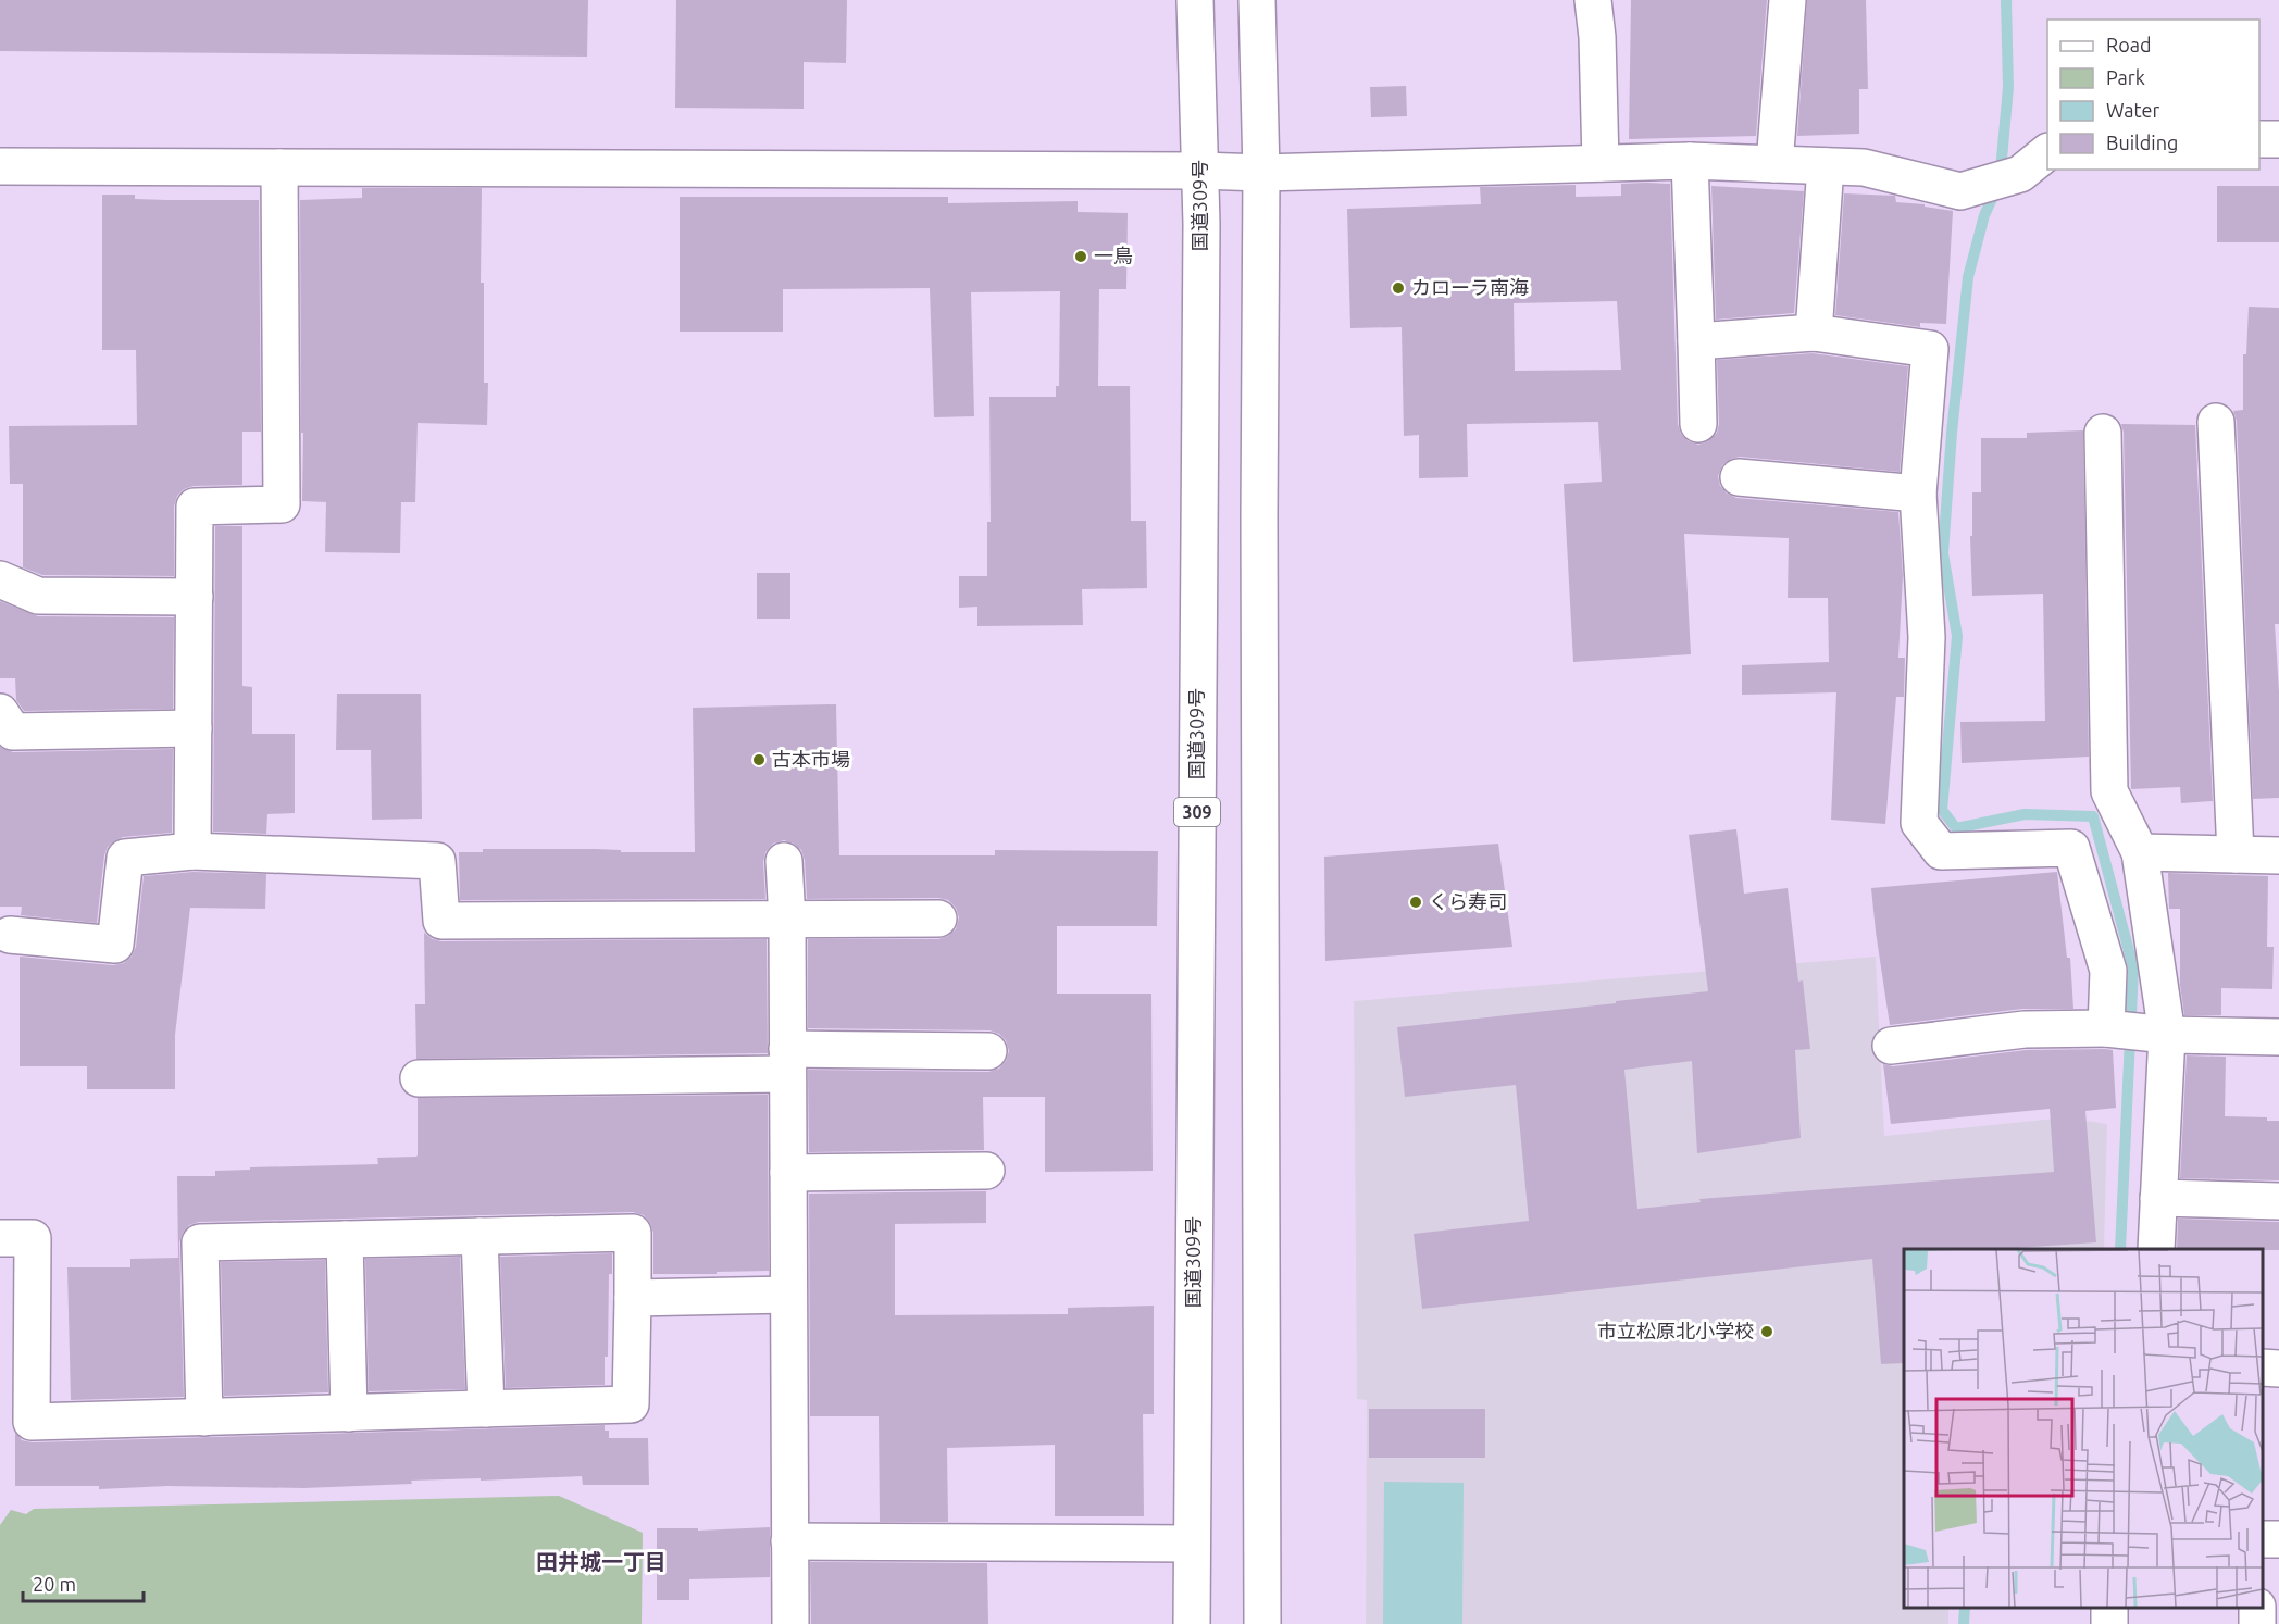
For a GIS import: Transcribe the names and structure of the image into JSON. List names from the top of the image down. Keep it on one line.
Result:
{"streets":{"main road":["国道309号","309"]},"districts":["田井城一丁目"],"places":["一鳥","カローラ南海","古本市場","くら寿司","市立松原北小学校"],"legend":["Road","Park","Water","Building"],"scale_bar":"20 m"}
